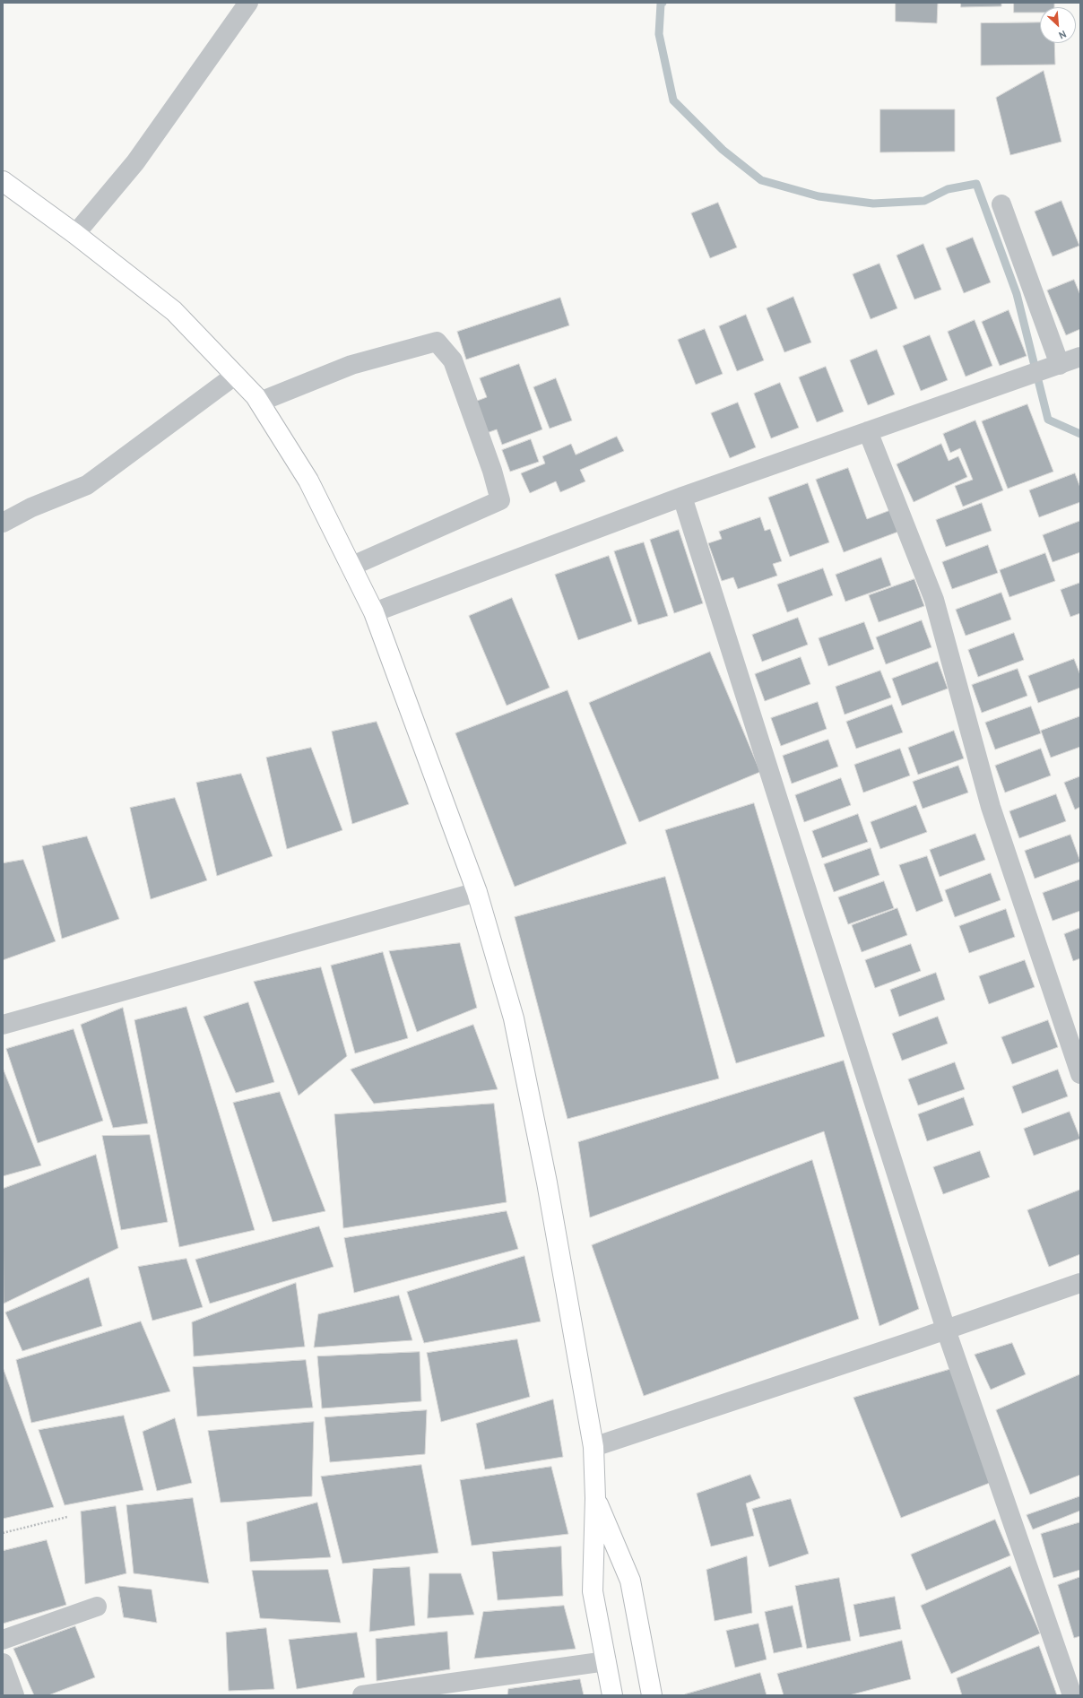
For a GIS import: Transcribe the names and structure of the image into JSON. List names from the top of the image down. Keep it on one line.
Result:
{"north":"bottom right"}
